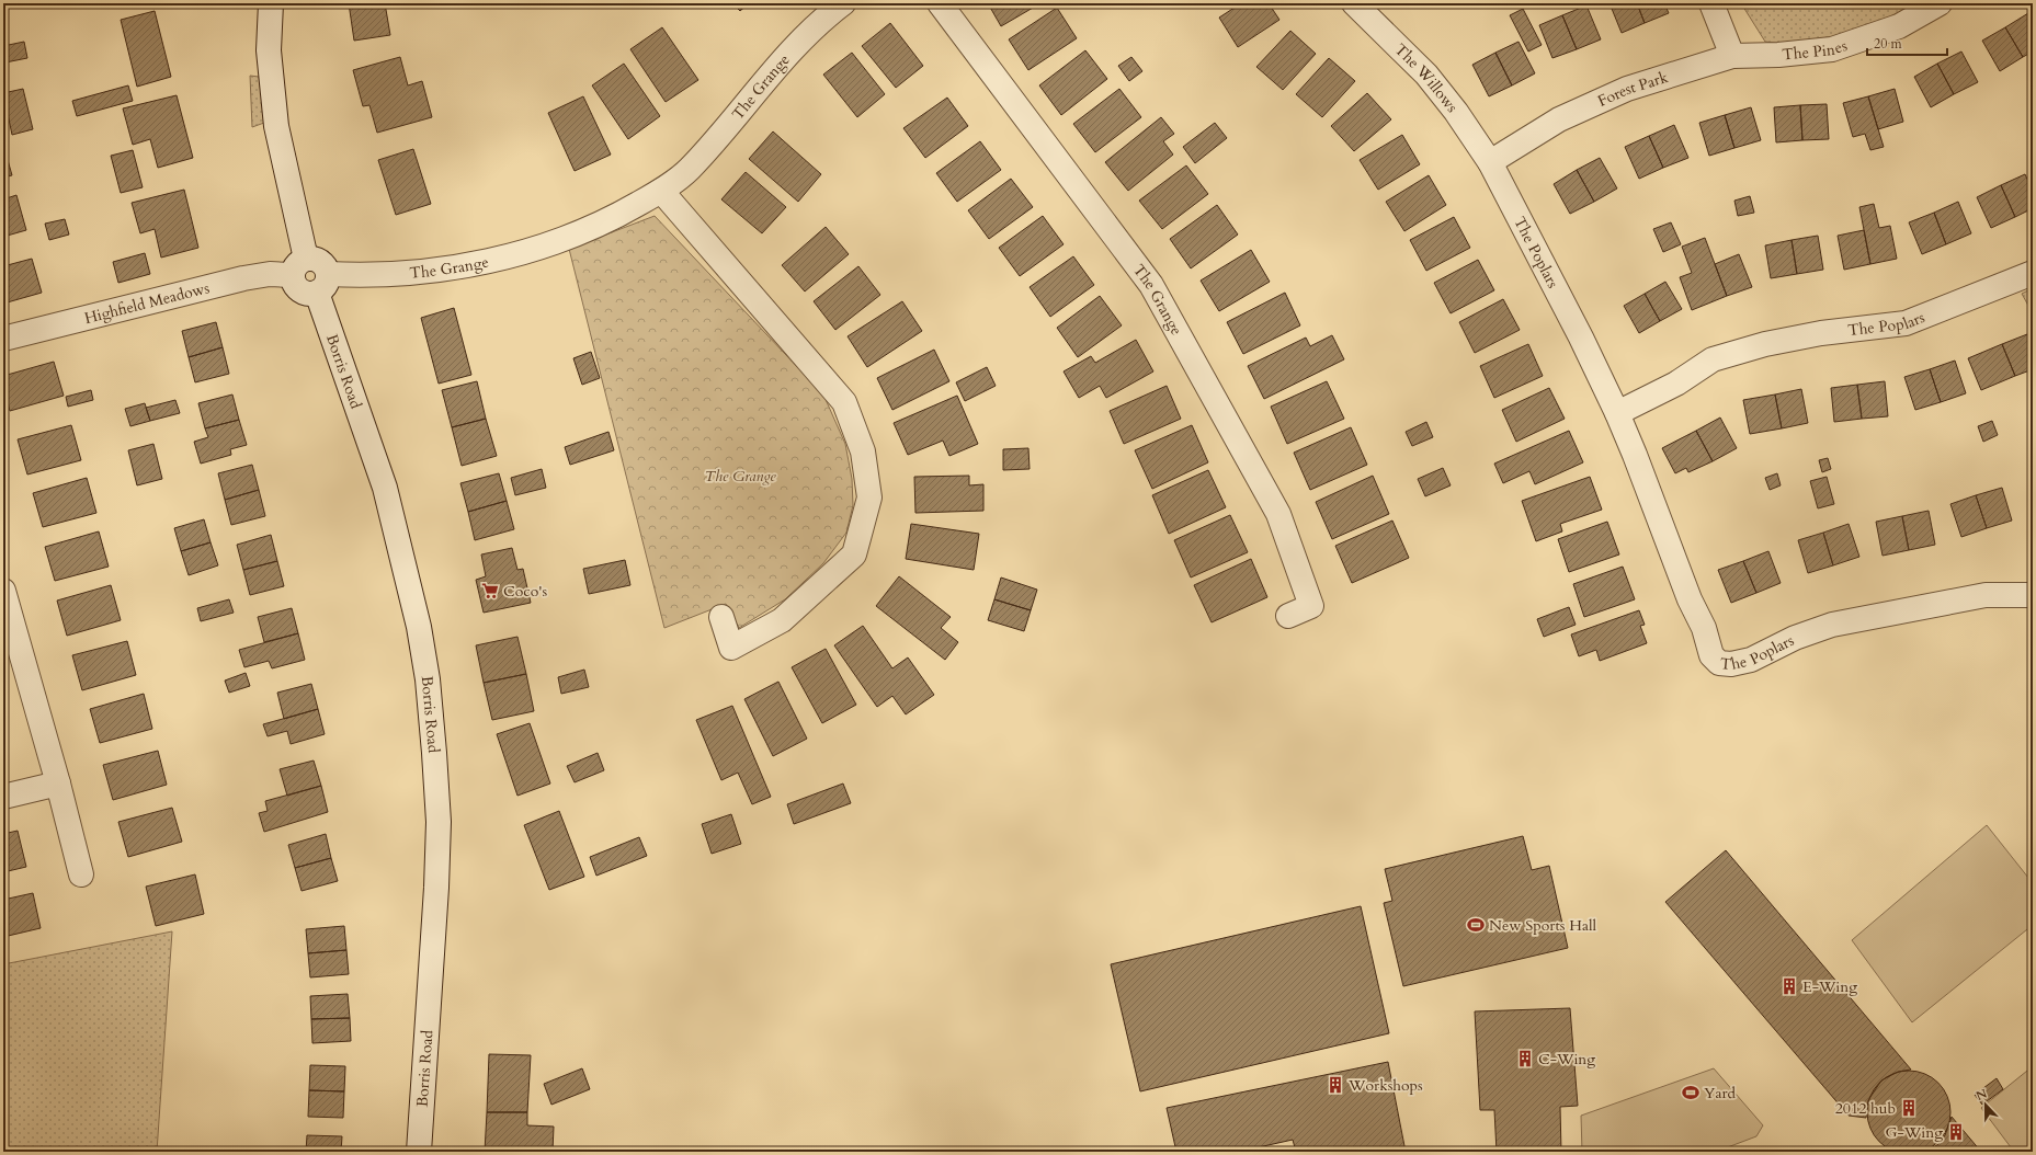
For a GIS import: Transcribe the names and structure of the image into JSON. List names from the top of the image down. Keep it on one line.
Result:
{"streets":{"street":["The Pines","The Willows","The Grange","Forest Park","The Poplars","Highfield Meadows","Borris Road"]},"crossings":[["The Pines","Forest Park"],["The Willows","Forest Park"],["The Willows","The Poplars"],["The Grange","Highfield Meadows"],["The Grange","Borris Road"],["Forest Park","The Poplars"],["Highfield Meadows","Borris Road"]],"parks":["The Grange"],"places":{"supermarket":["Coco's"],"sports":["New Sports Hall","Yard"],"building":["E-Wing","C-Wing","Workshops","2012 hub","G-Wing"]},"scale_bar":"20 m","north":"top"}
